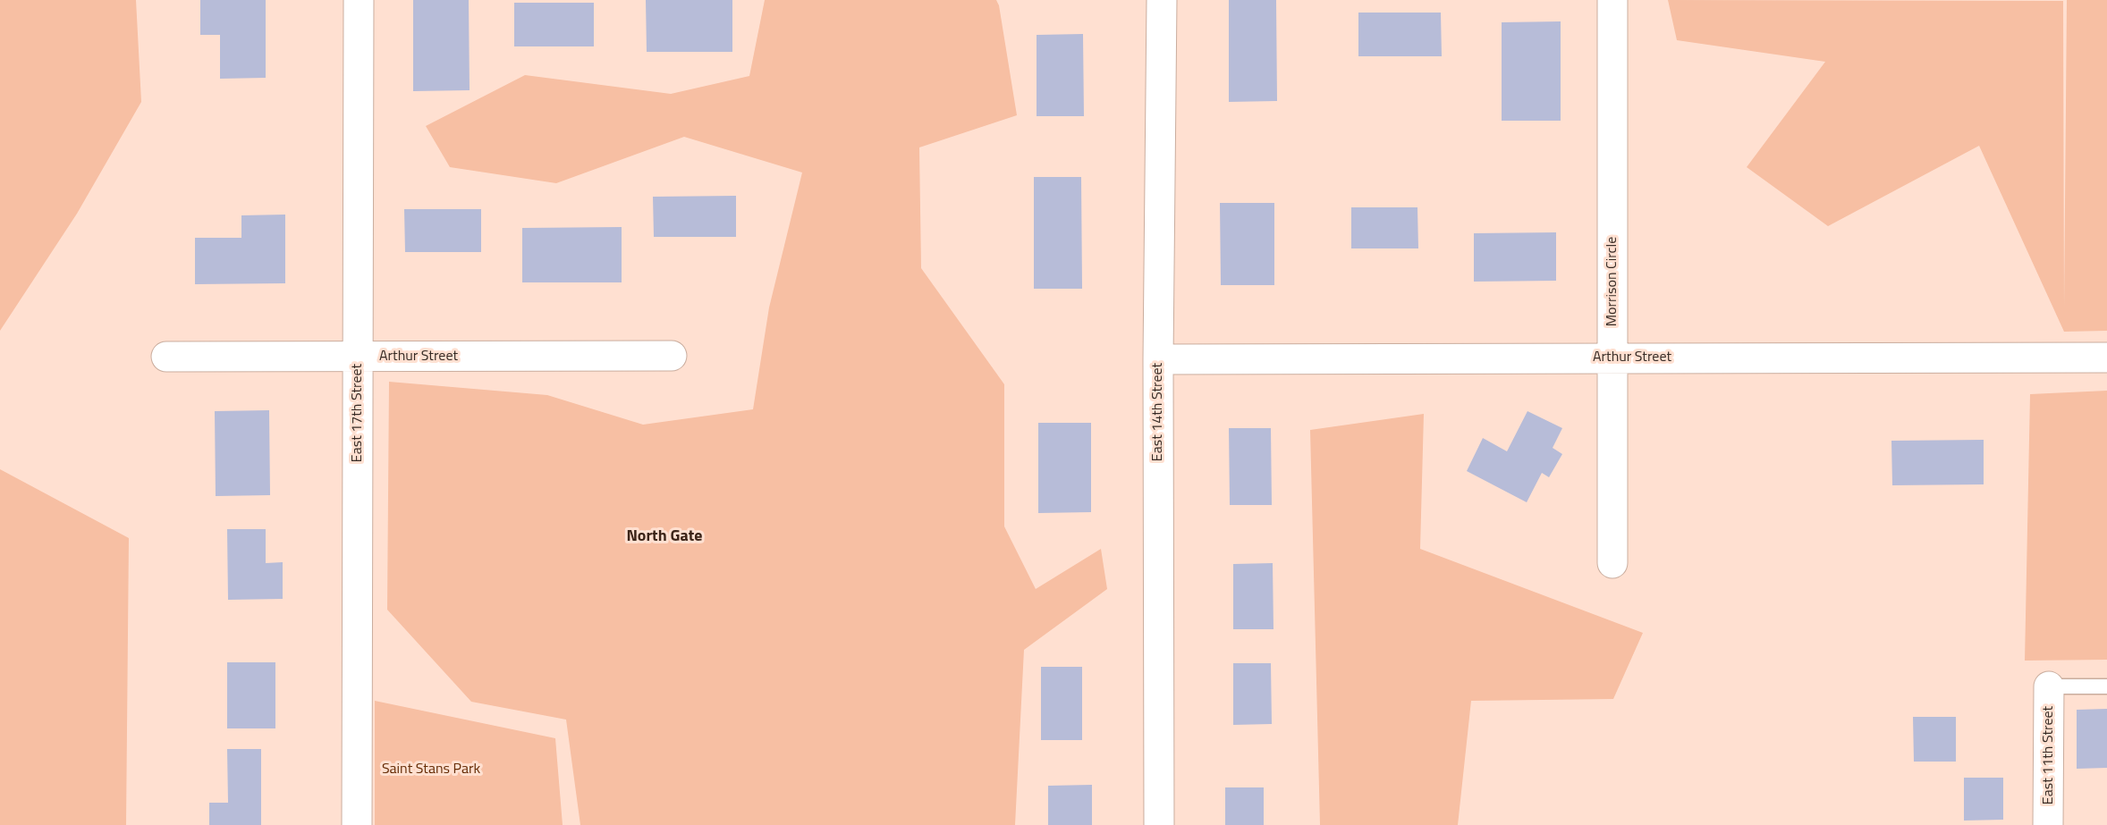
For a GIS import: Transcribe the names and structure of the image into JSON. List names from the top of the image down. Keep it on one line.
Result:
{"streets":{"street":["Morrison Circle","Arthur Street","East 14th Street","East 17th Street","East 11th Street"]},"crossings":[["Morrison Circle","Arthur Street"],["Arthur Street","East 14th Street"],["Arthur Street","East 17th Street"]],"districts":["North Gate"],"parks":["Saint Stans Park"]}
